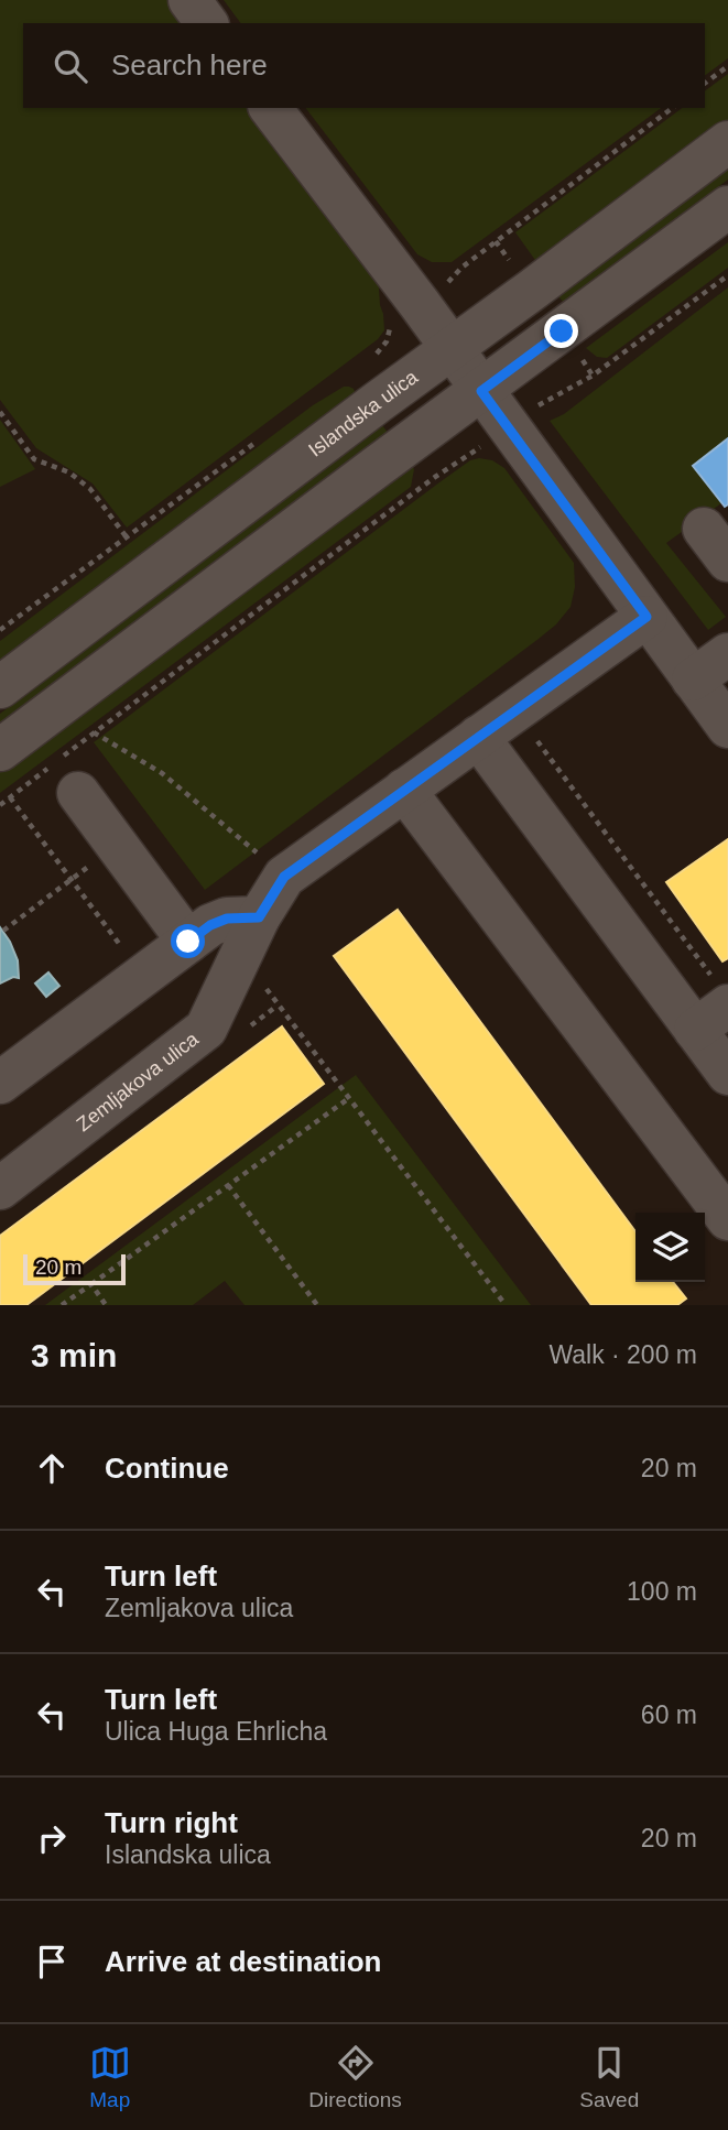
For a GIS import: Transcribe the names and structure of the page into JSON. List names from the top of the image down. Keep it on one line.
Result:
{"streets":{"street":["Islandska ulica","Zemljakova ulica"]},"scale_bar":"20 m","page":{"search":"Search here","scale":"20 m","heading":["3 min","Walk · 200 m"],"list":[["Continue","20 m"],["Turn left","Zemljakova ulica","100 m"],["Turn left","Ulica Huga Ehrlicha","60 m"],["Turn right","Islandska ulica","20 m"],"Arrive at destination"],"nav":["Map","Directions","Saved"]}}
